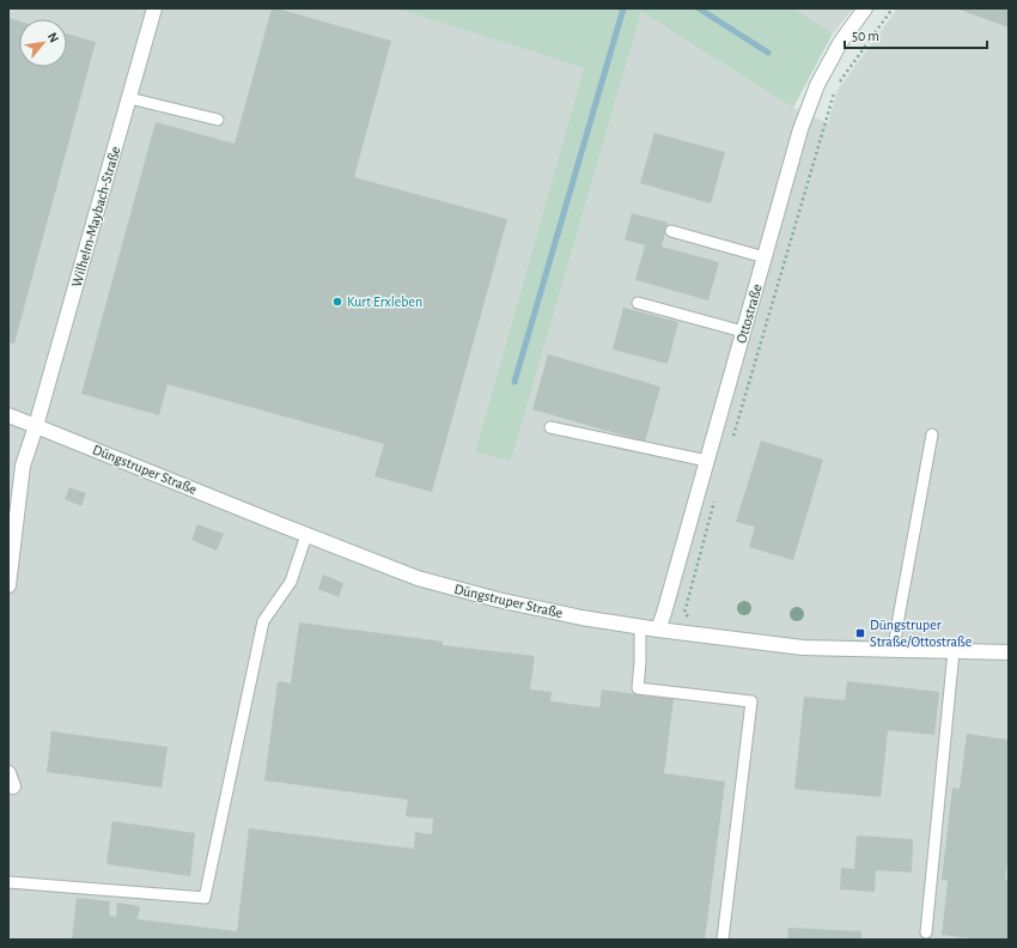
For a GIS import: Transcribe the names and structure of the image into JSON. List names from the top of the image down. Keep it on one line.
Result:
{"streets":{"street":["Wilhelm-Maybach-Straße","Ottostraße","Düngstruper Straße"]},"crossings":[["Wilhelm-Maybach-Straße","Düngstruper Straße"],["Ottostraße","Düngstruper Straße"]],"places":{"other":["Kurt Erxleben"],"transit":["Düngstruper Straße/Ottostraße"]},"scale_bar":"50 m","north":"top right"}
